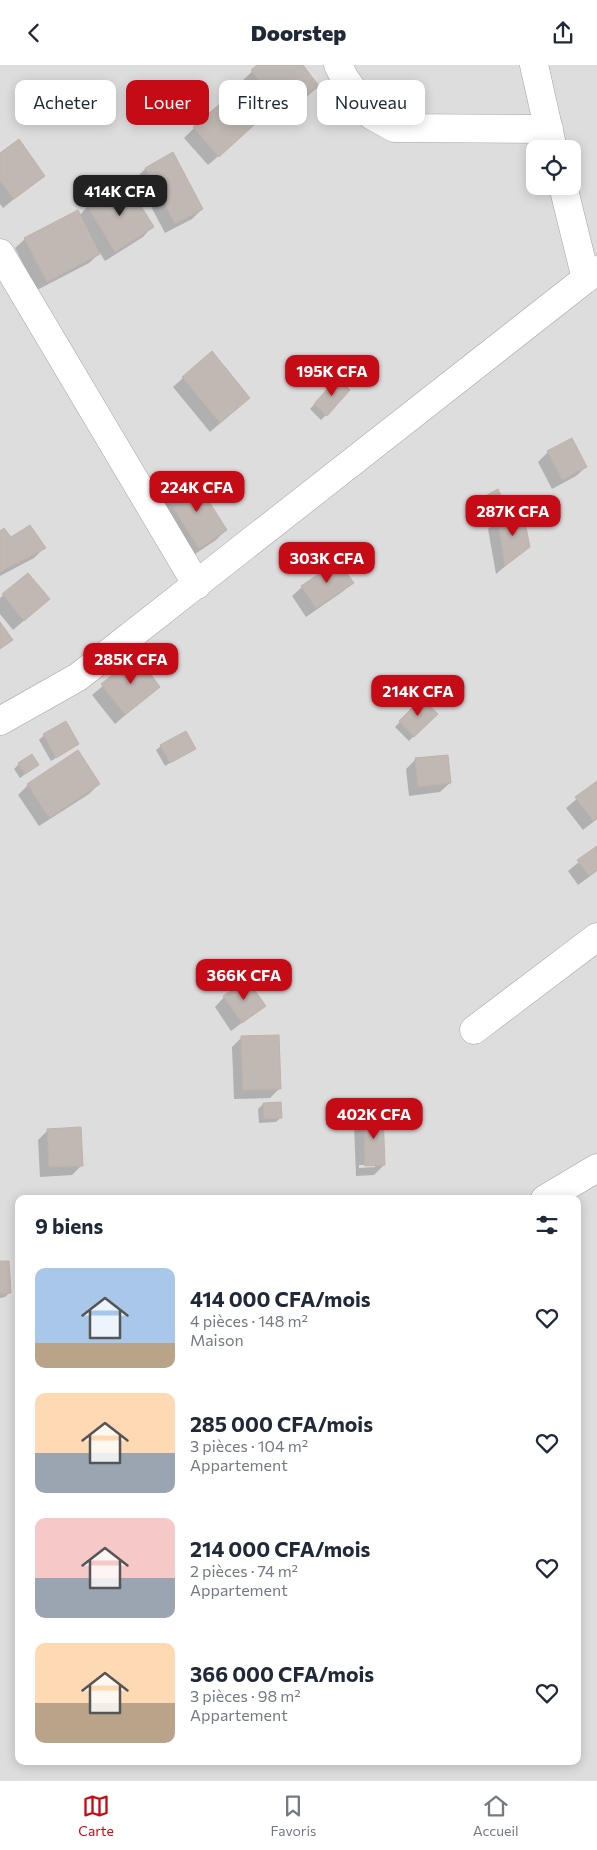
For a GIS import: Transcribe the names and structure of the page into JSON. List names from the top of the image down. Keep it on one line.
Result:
{"page":{"header":"Doorstep","chip":["Acheter","Louer","Filtres","Nouveau"],"price":["414K CFA","195K CFA","224K CFA","287K CFA","303K CFA","285K CFA","214K CFA","366K CFA","402K CFA"],"heading":"9 biens","list":[{"name":"414 000 CFA/mois","note":"4 pièces · 148 m² · Maison"},{"name":"285 000 CFA/mois","note":"3 pièces · 104 m² · Appartement"},{"name":"214 000 CFA/mois","note":"2 pièces · 74 m² · Appartement"},{"name":"366 000 CFA/mois","note":"3 pièces · 98 m² · Appartement"}],"tabs":["Carte","Favoris","Accueil"]}}
